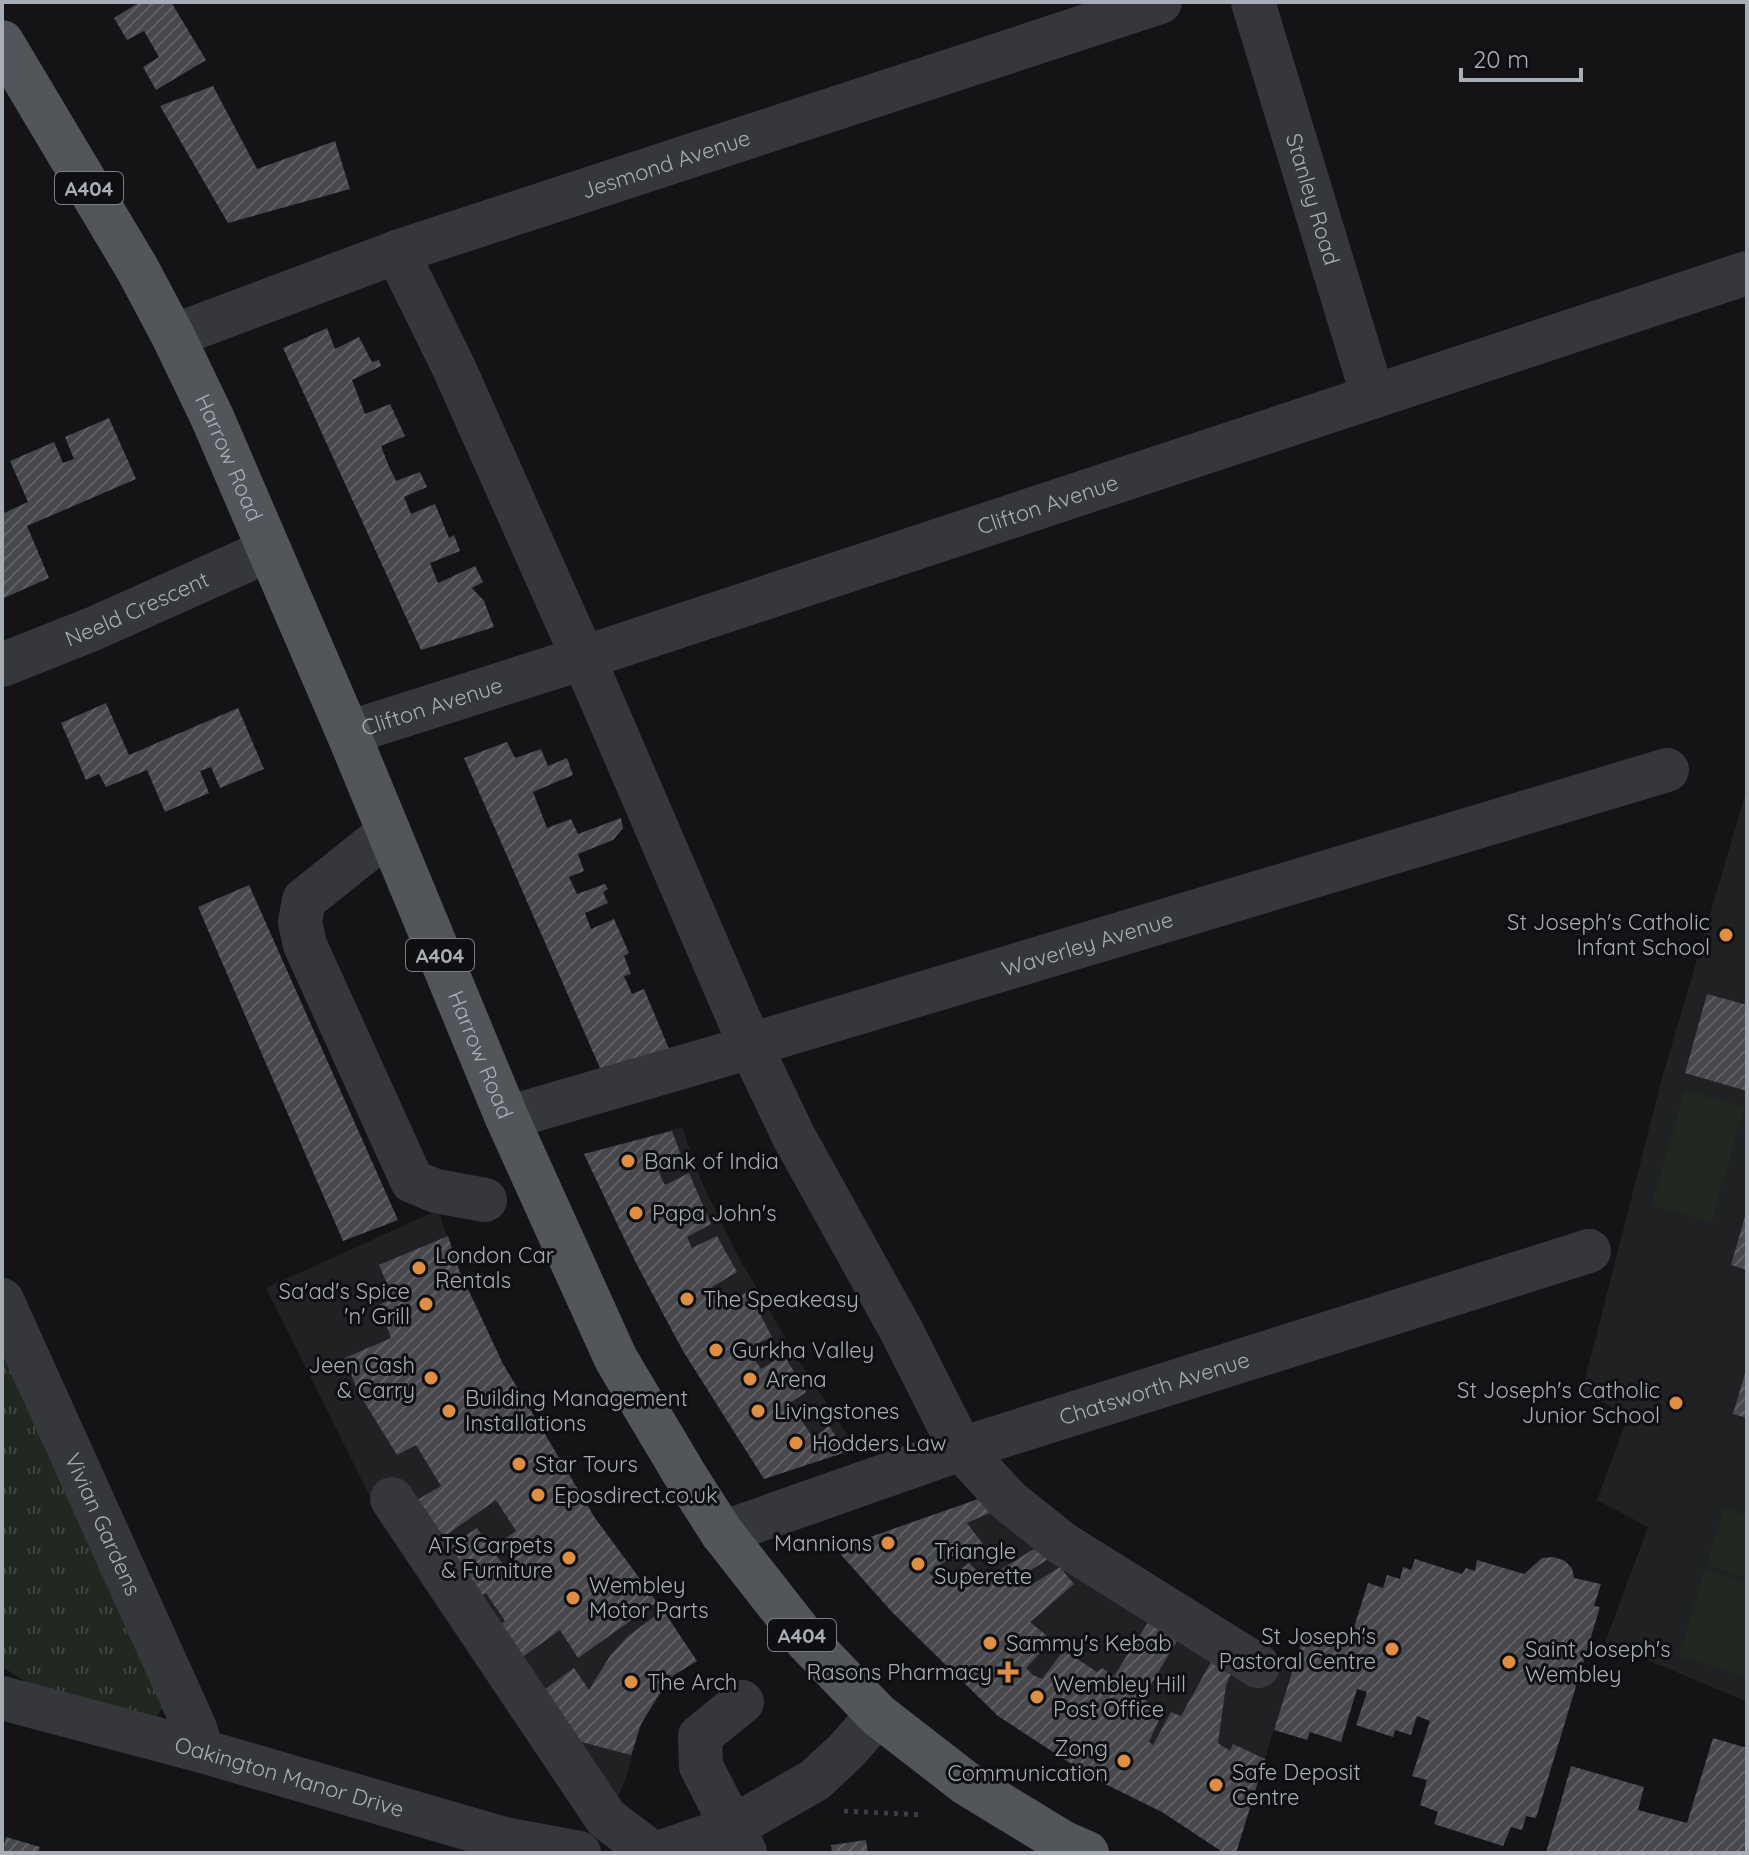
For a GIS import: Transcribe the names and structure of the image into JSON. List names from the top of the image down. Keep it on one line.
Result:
{"streets":{"main road":["A404","Harrow Road"],"street":["Jesmond Avenue","Stanley Road","Clifton Avenue","Neeld Crescent","Waverley Avenue","Chatsworth Avenue","Vivian Gardens","Oakington Manor Drive"]},"crossings":[["Jesmond Avenue","Harrow Road"],["Stanley Road","Clifton Avenue"],["Harrow Road","Clifton Avenue"],["Harrow Road","Neeld Crescent"],["Harrow Road","Waverley Avenue"],["Harrow Road","Chatsworth Avenue"],["Vivian Gardens","Oakington Manor Drive"]],"places":{"other":["St Joseph's Catholic Infant School","Bank of India","Papa John's","London Car Rentals","The Speakeasy","Sa'ad's Spice 'n' Grill","Gurkha Valley","Jeen Cash & Carry","Arena","St Joseph's Catholic Junior School","Building Management Installations","Livingstones","Hodders Law","Star Tours","Eposdirect.co.uk","Mannions","ATS Carpets & Furniture","Triangle Superette","Wembley Motor Parts","Sammy's Kebab","St Joseph's Pastoral Centre","Saint Joseph's Wembley","The Arch","Wembley Hill Post Office","Zong Communication","Safe Deposit Centre"],"health":["Rasons Pharmacy"]},"scale_bar":"20 m"}
